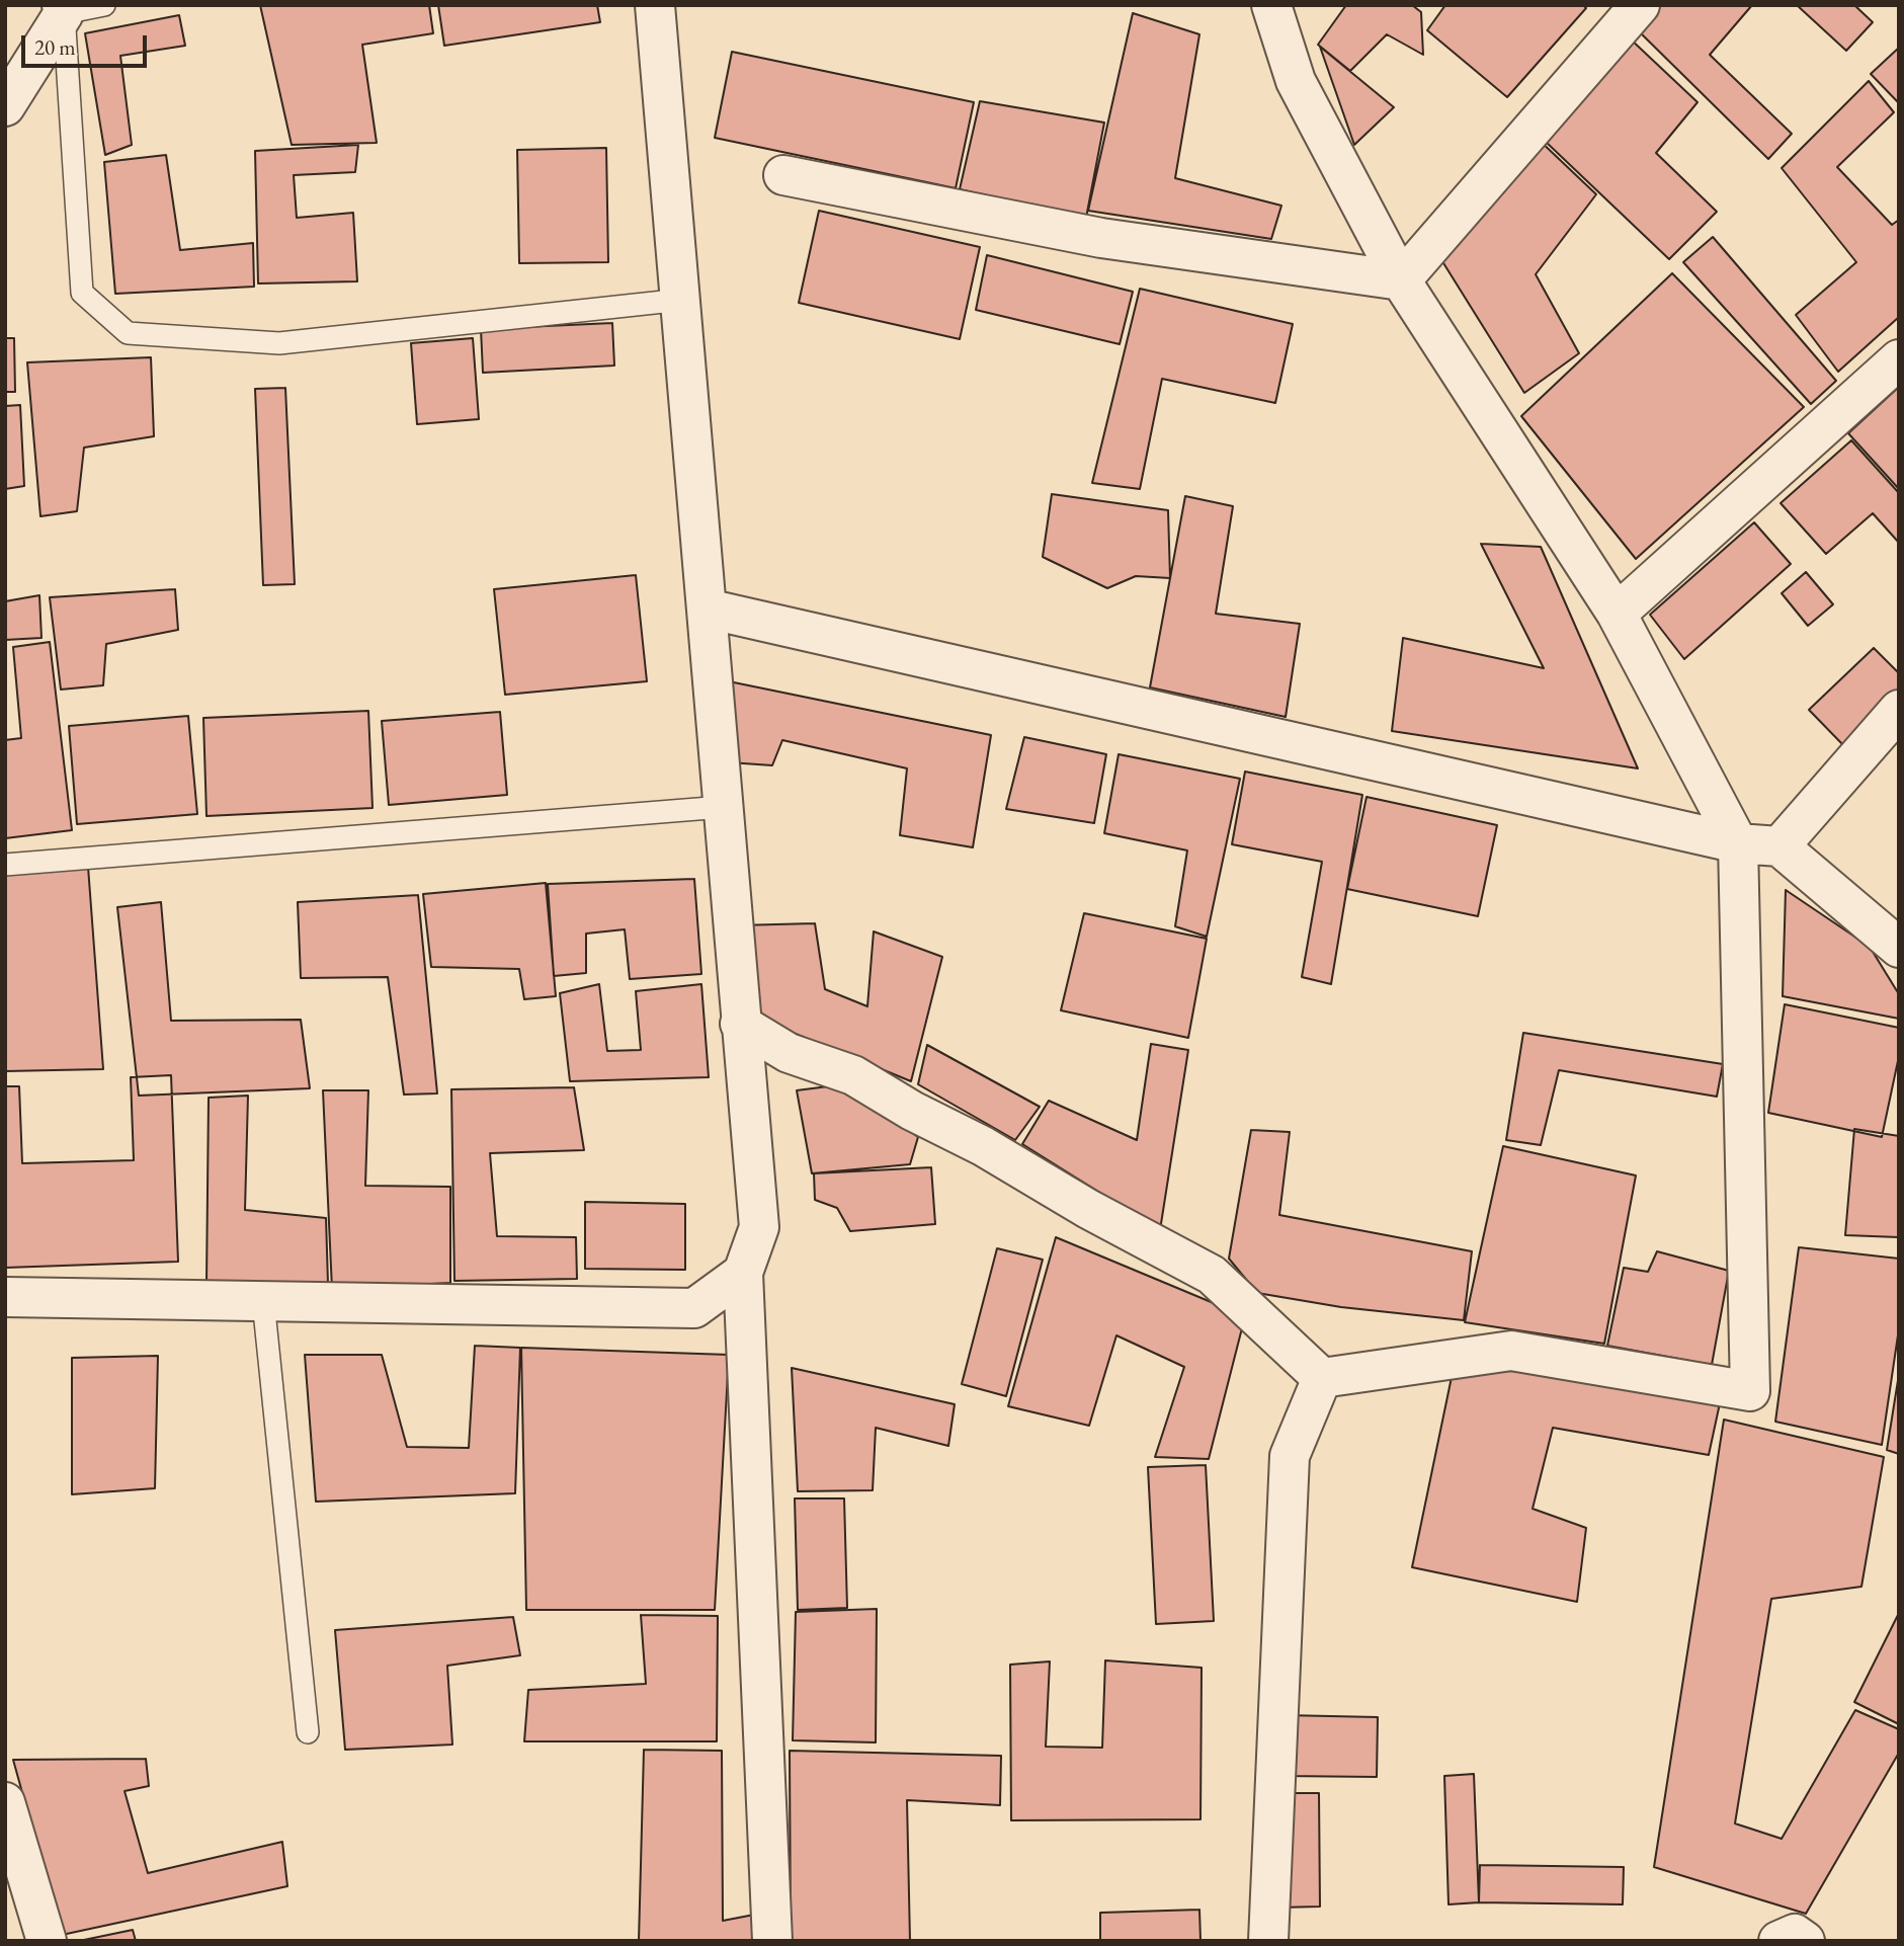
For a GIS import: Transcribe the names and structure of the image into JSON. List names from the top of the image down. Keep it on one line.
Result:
{"scale_bar":"20 m"}
